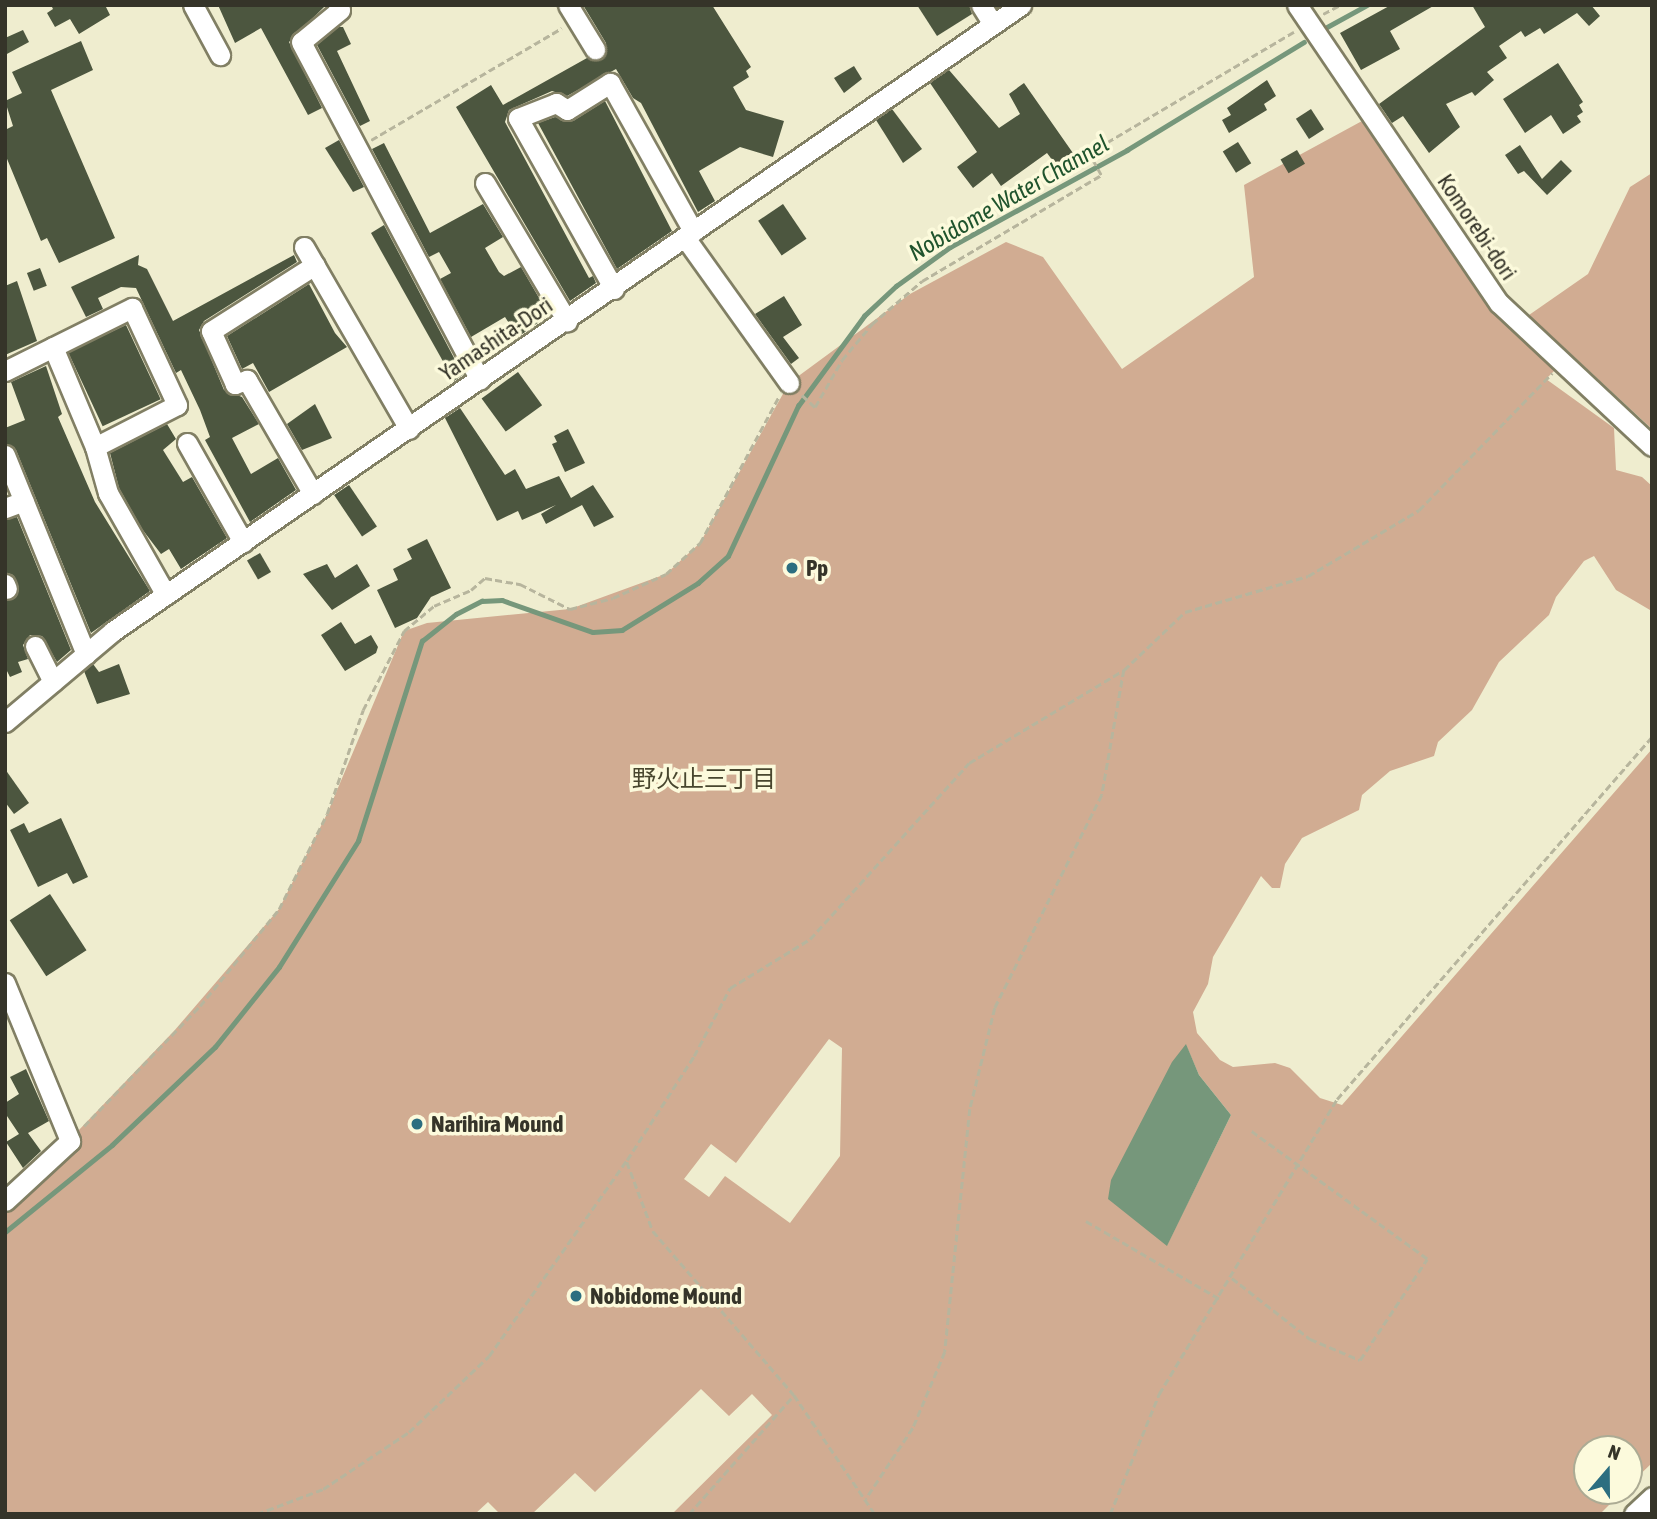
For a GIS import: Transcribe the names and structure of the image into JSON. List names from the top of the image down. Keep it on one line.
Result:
{"streets":{"street":["Komorebi-dori","Yamashita-Dori"]},"districts":["野火止三丁目"],"water":["Nobidome Water Channel"],"places":["Pp","Narihira Mound","Nobidome Mound"],"north":"top"}
